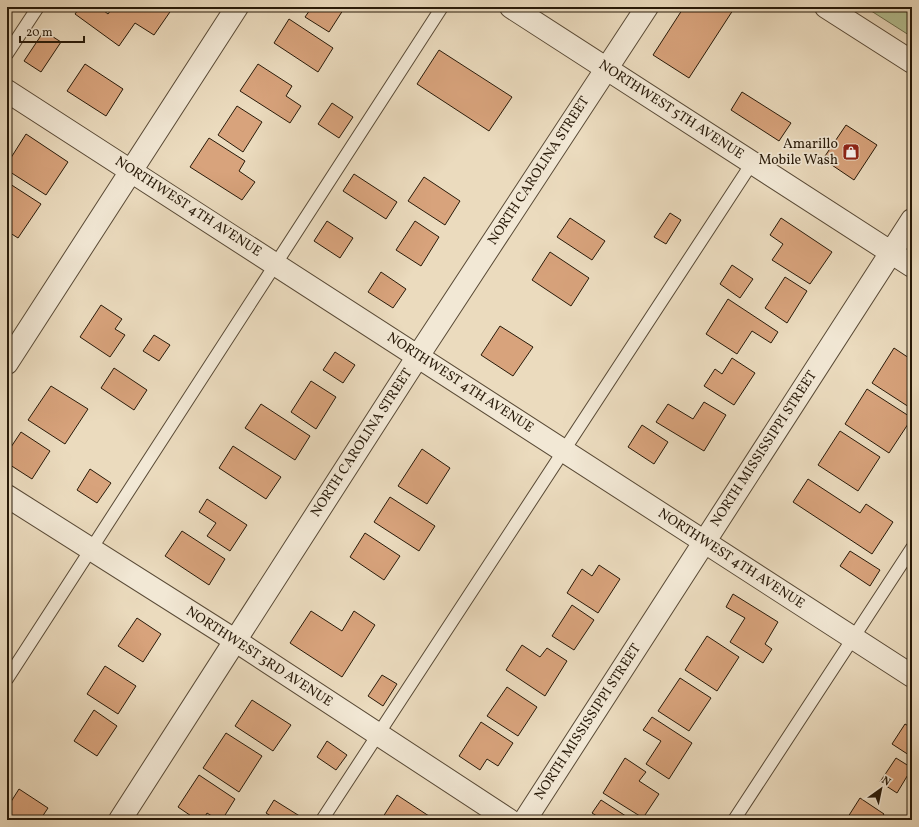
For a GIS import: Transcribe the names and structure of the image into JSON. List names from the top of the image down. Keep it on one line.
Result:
{"streets":{"street":["NORTHWEST 5TH AVENUE","NORTH CAROLINA STREET","NORTHWEST 4TH AVENUE","NORTH MISSISSIPPI STREET","NORTHWEST 3RD AVENUE"]},"crossings":[["NORTHWEST 5TH AVENUE","NORTH CAROLINA STREET"],["NORTHWEST 5TH AVENUE","NORTH MISSISSIPPI STREET"],["NORTH CAROLINA STREET","NORTHWEST 4TH AVENUE"],["NORTH CAROLINA STREET","NORTHWEST 3RD AVENUE"],["NORTHWEST 4TH AVENUE","NORTH MISSISSIPPI STREET"]],"places":{"shop":["Amarillo Mobile Wash"]},"scale_bar":"20 m","north":"top right"}
